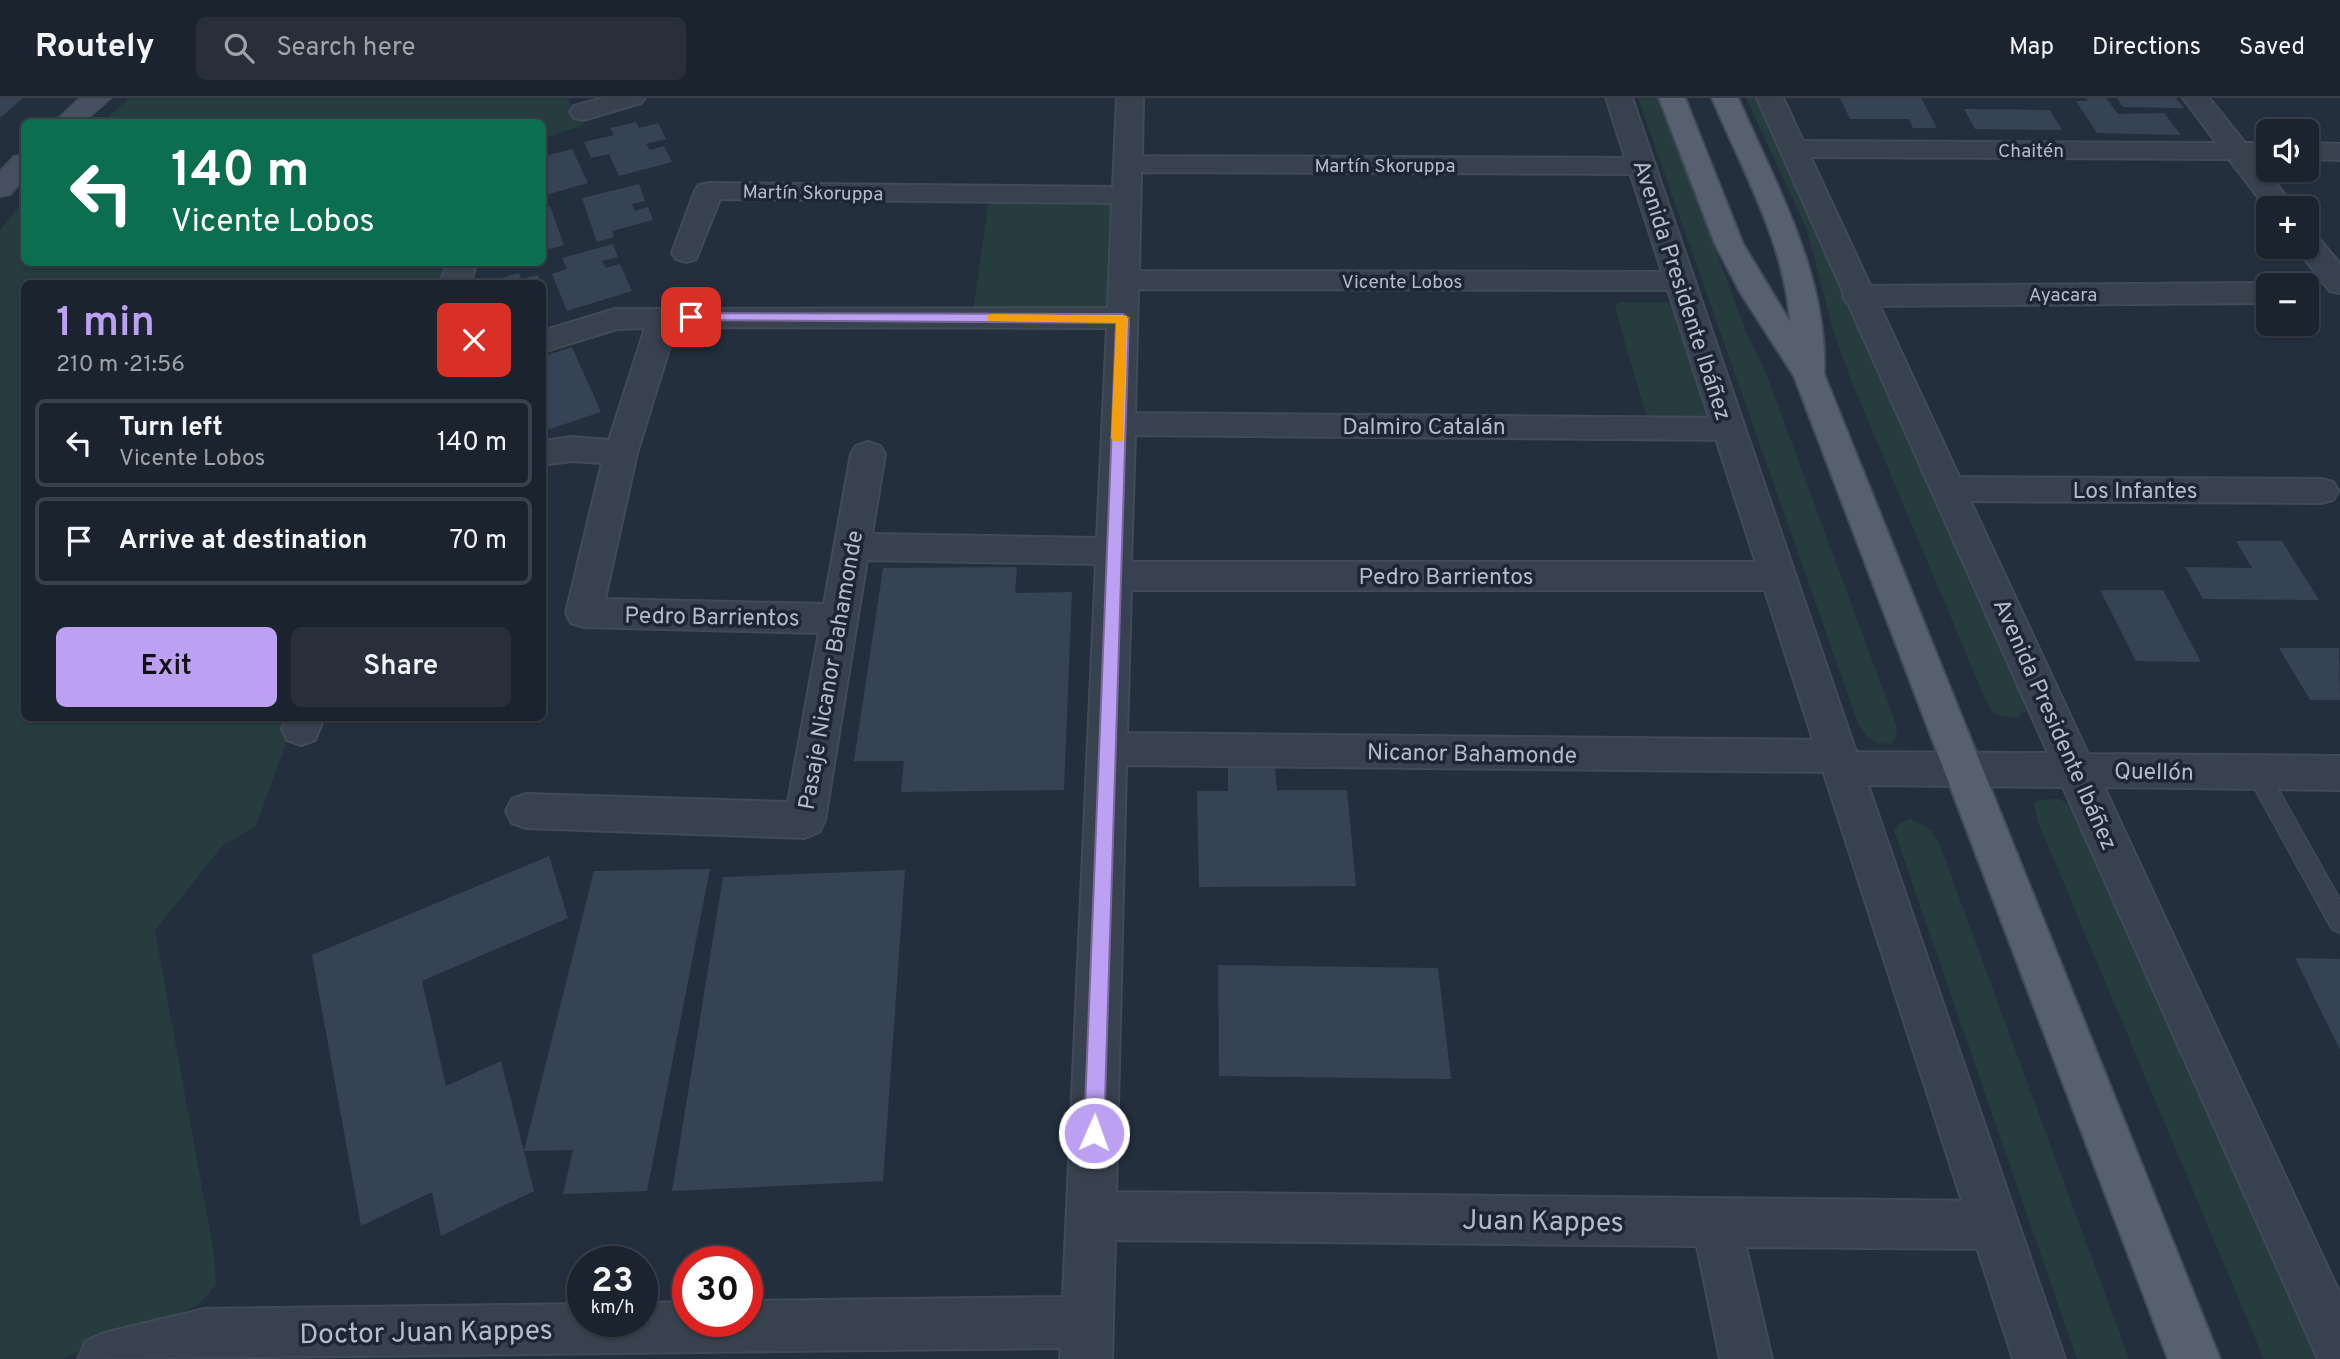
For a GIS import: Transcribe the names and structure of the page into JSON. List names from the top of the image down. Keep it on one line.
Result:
{"streets":{"street":["Chaitén","Martín Skoruppa","Vicente Lobos","Avenida Presidente Ibáñez","Ayacara","Dalmiro Catalán","Los Infantes","Pedro Barrientos","Pasaje Nicanor Bahamonde","Nicanor Bahamonde","Quellón","Juan Kappes","Doctor Juan Kappes"]},"crossings":[["Chaitén","Avenida Presidente Ibáñez"],["Martín Skoruppa","Avenida Presidente Ibáñez"],["Vicente Lobos","Avenida Presidente Ibáñez"],["Avenida Presidente Ibáñez","Ayacara"],["Avenida Presidente Ibáñez","Dalmiro Catalán"],["Avenida Presidente Ibáñez","Los Infantes"],["Avenida Presidente Ibáñez","Pedro Barrientos"],["Avenida Presidente Ibáñez","Nicanor Bahamonde"],["Avenida Presidente Ibáñez","Quellón"],["Avenida Presidente Ibáñez","Juan Kappes"],["Pedro Barrientos","Pasaje Nicanor Bahamonde"],["Nicanor Bahamonde","Quellón"]],"page":{"header":"Routely","search":"Search here","nav":["Map","Directions","Saved"],"map_buttons":["+","−"],"turn":["140 m","Vicente Lobos"],"heading":["1 min","210 m · 21:56"],"list":[{"name":"Turn left","note":"Vicente Lobos","value":"140 m"},{"name":"Arrive at destination","value":"70 m"}],"buttons":["Exit","Share"],"speed":"23 km/h","limit":"30"}}
